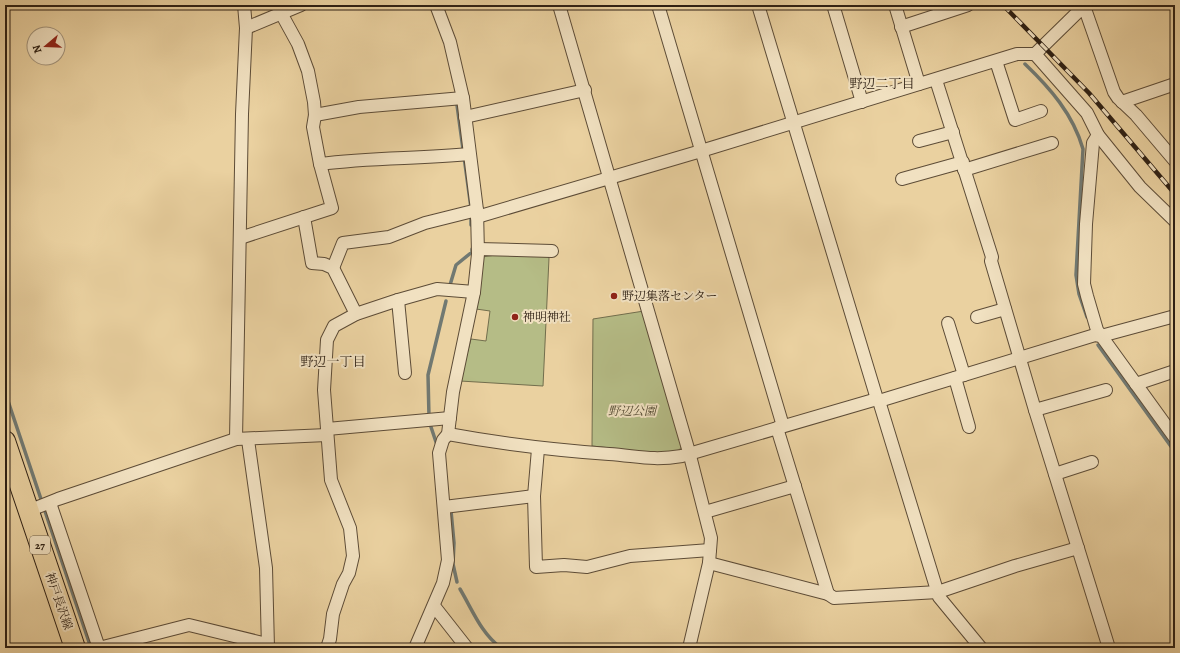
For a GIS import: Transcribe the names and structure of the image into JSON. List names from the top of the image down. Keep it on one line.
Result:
{"streets":{"main road":["27","神戸長沢線"]},"districts":["野辺二丁目","野辺一丁目"],"parks":["野辺公園"],"places":["野辺集落センター","神明神社"],"north":"left"}
